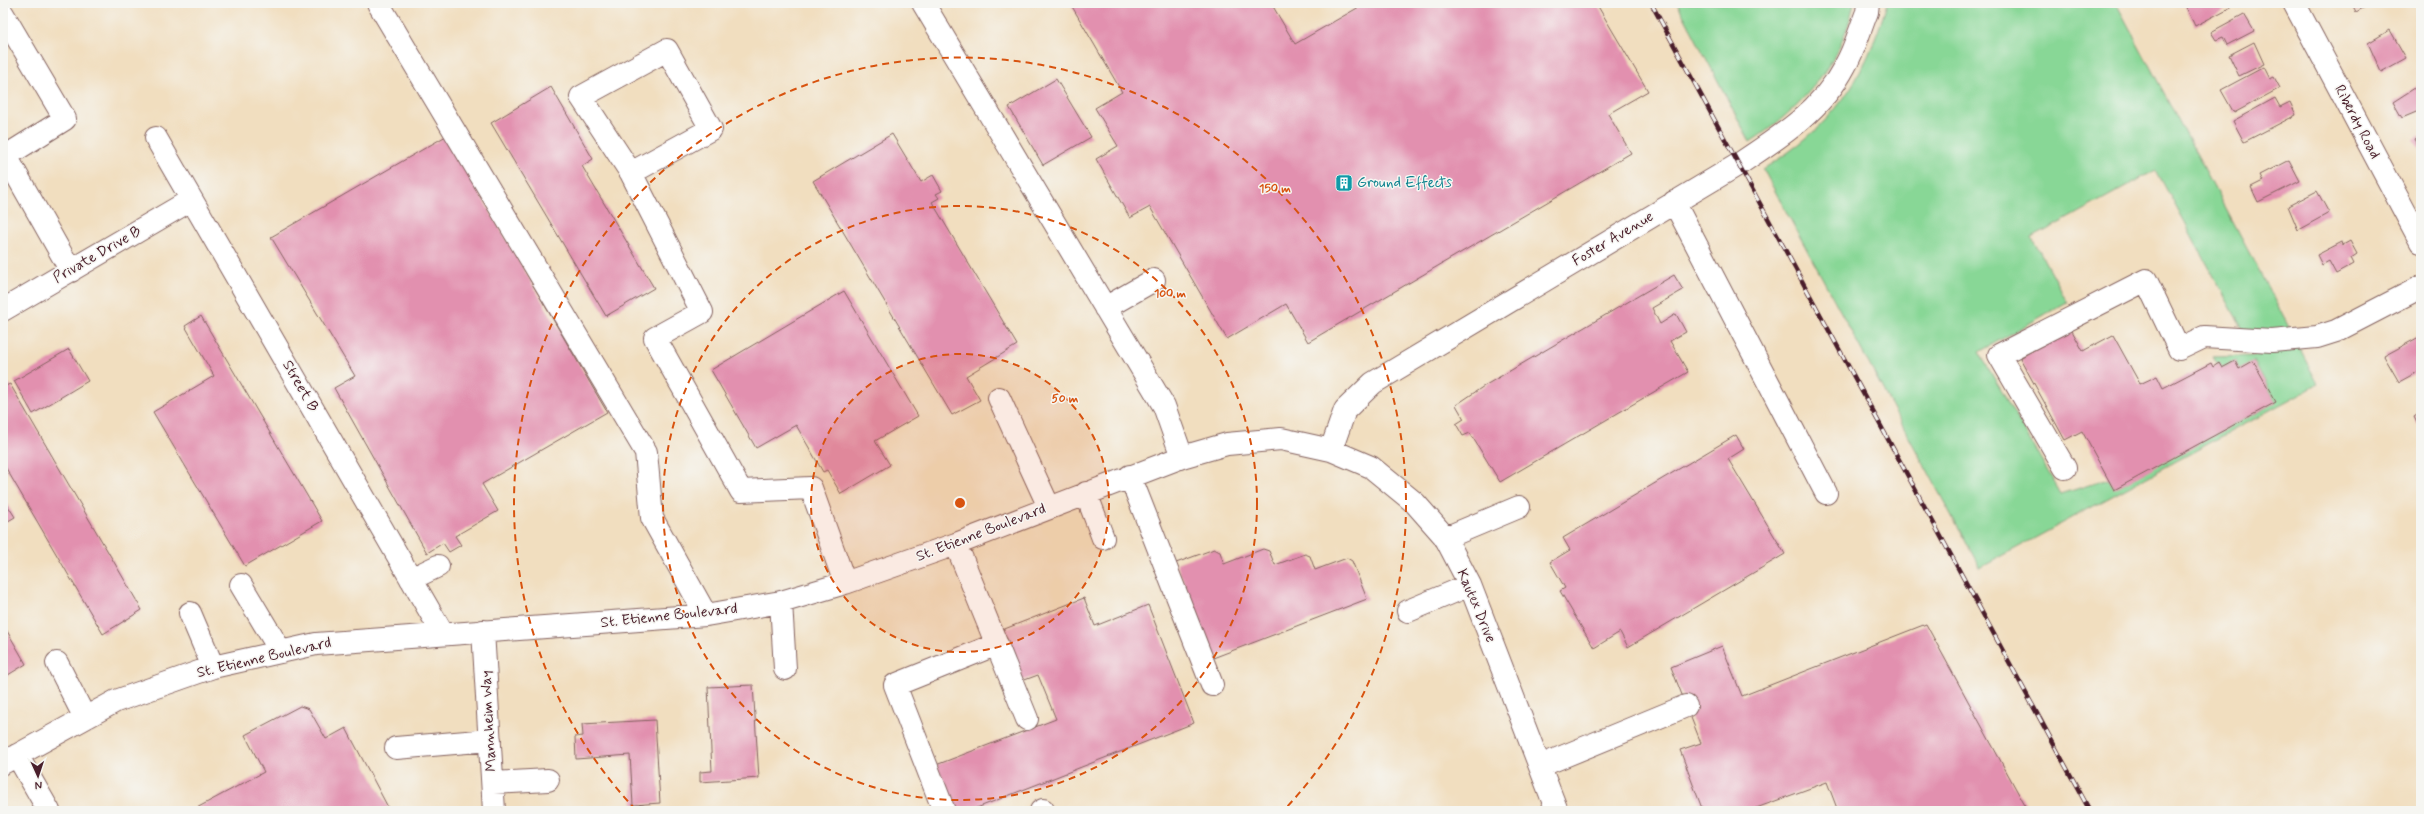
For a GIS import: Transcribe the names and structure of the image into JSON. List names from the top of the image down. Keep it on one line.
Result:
{"streets":{"street":["Riberdy Road","Foster Avenue","Private Drive B","Street B","St. Etienne Boulevard","Kautex Drive","Mannheim Way"]},"crossings":[["Foster Avenue","St. Etienne Boulevard"],["Foster Avenue","Kautex Drive"],["Private Drive B","Street B"],["Street B","St. Etienne Boulevard"],["St. Etienne Boulevard","Kautex Drive"],["St. Etienne Boulevard","Mannheim Way"]],"places":{"building":["Ground Effects"]},"north":"bottom","rings":["150 m","100 m","50 m"]}
